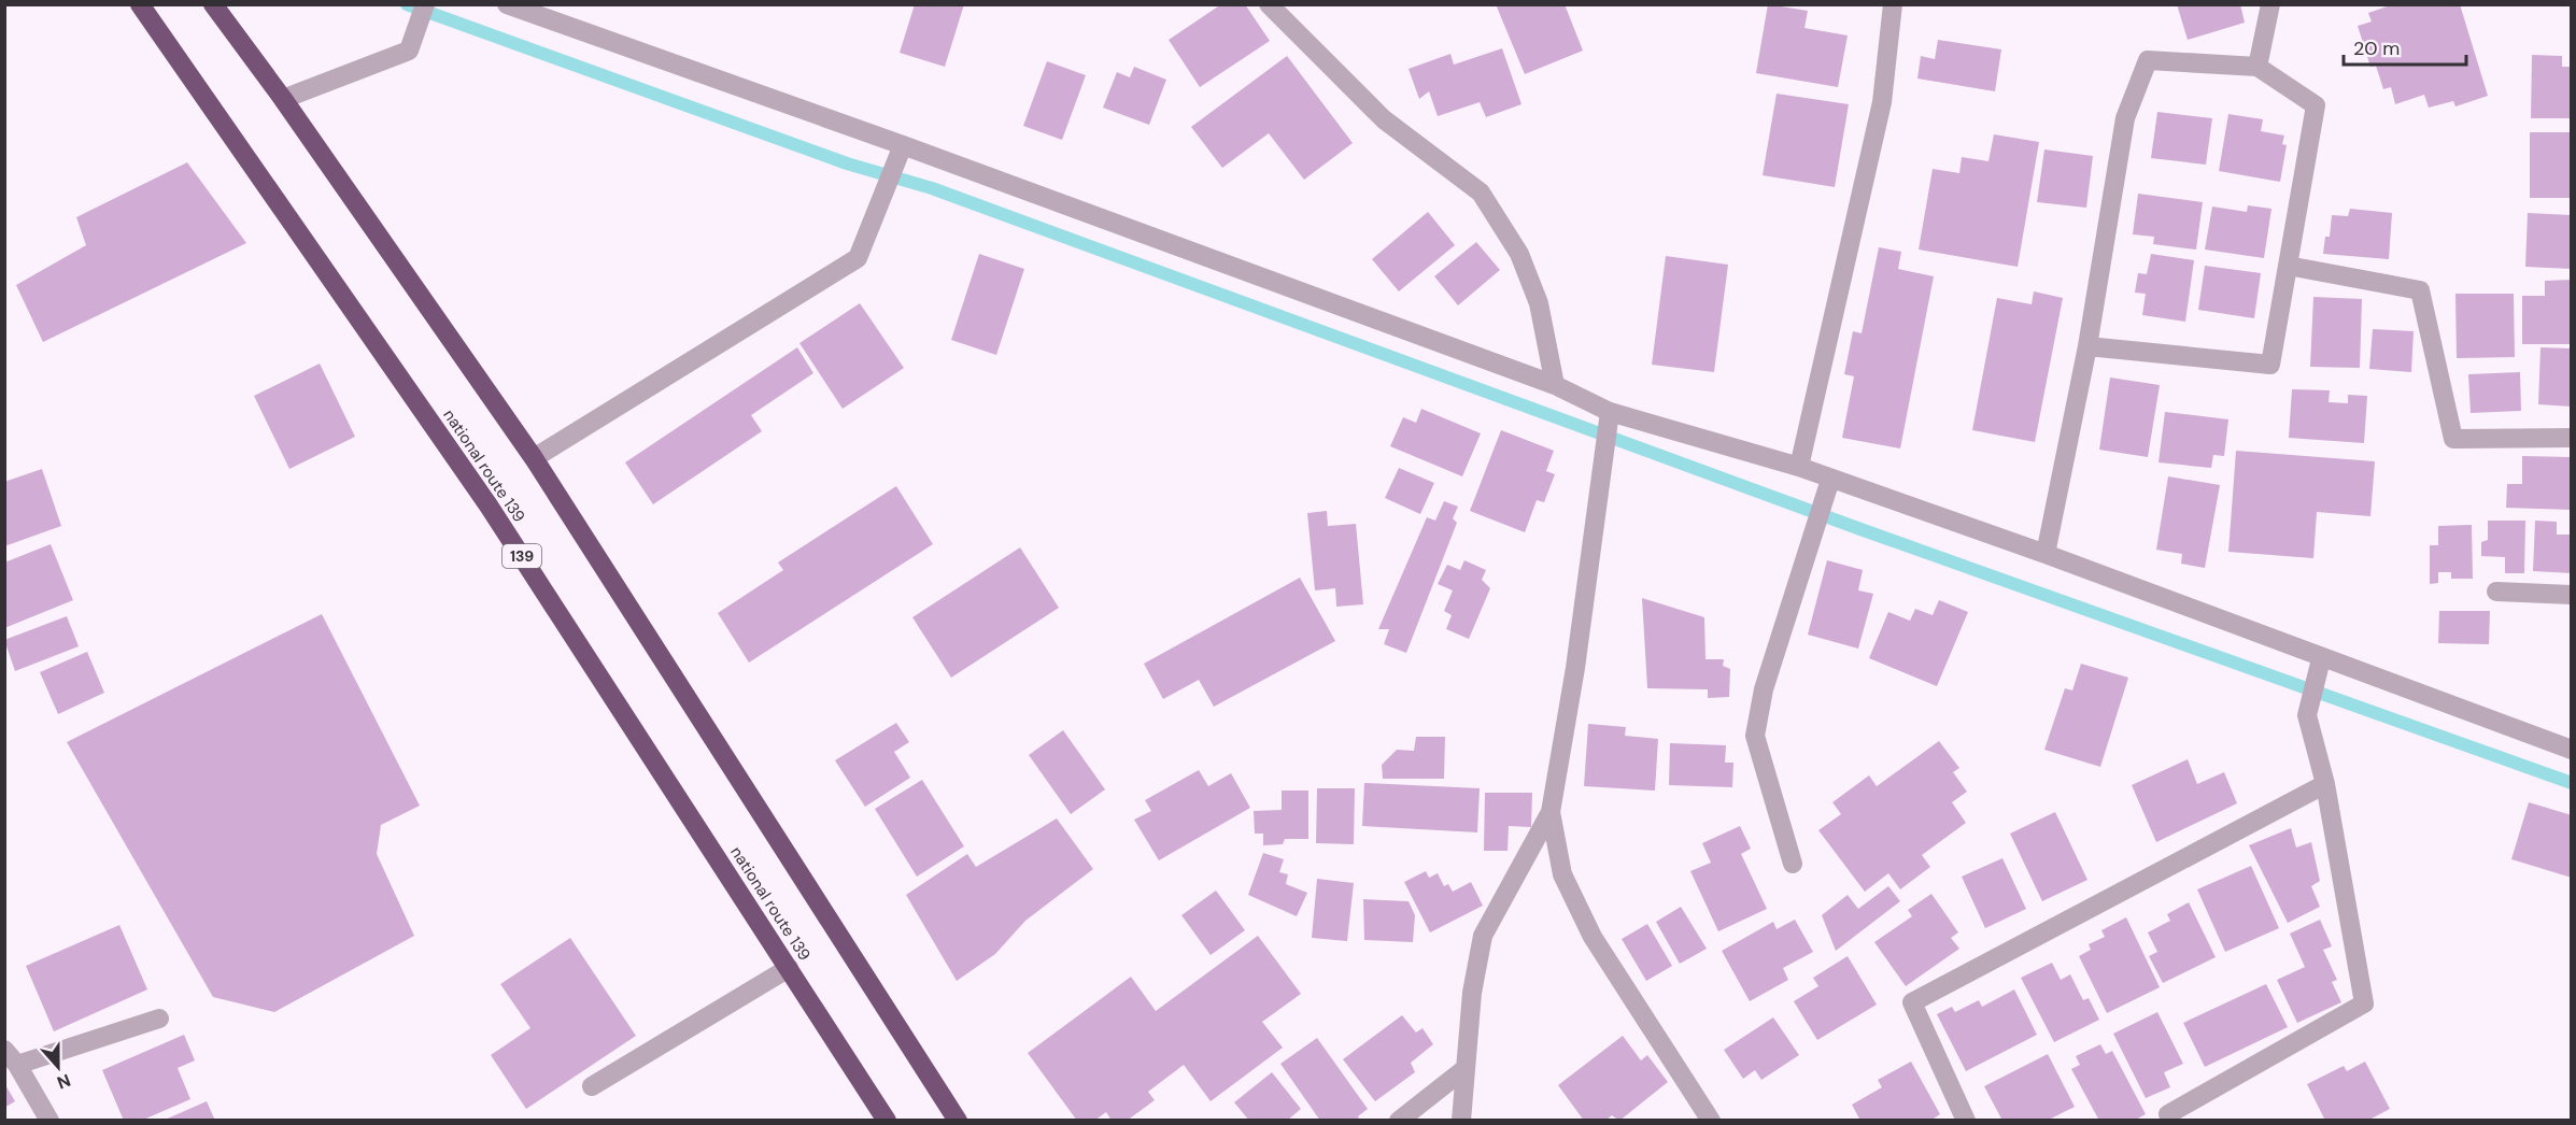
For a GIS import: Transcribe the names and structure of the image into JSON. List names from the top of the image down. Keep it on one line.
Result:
{"streets":{"highway":["national route 139","139"]},"scale_bar":"20 m","north":"bottom"}
